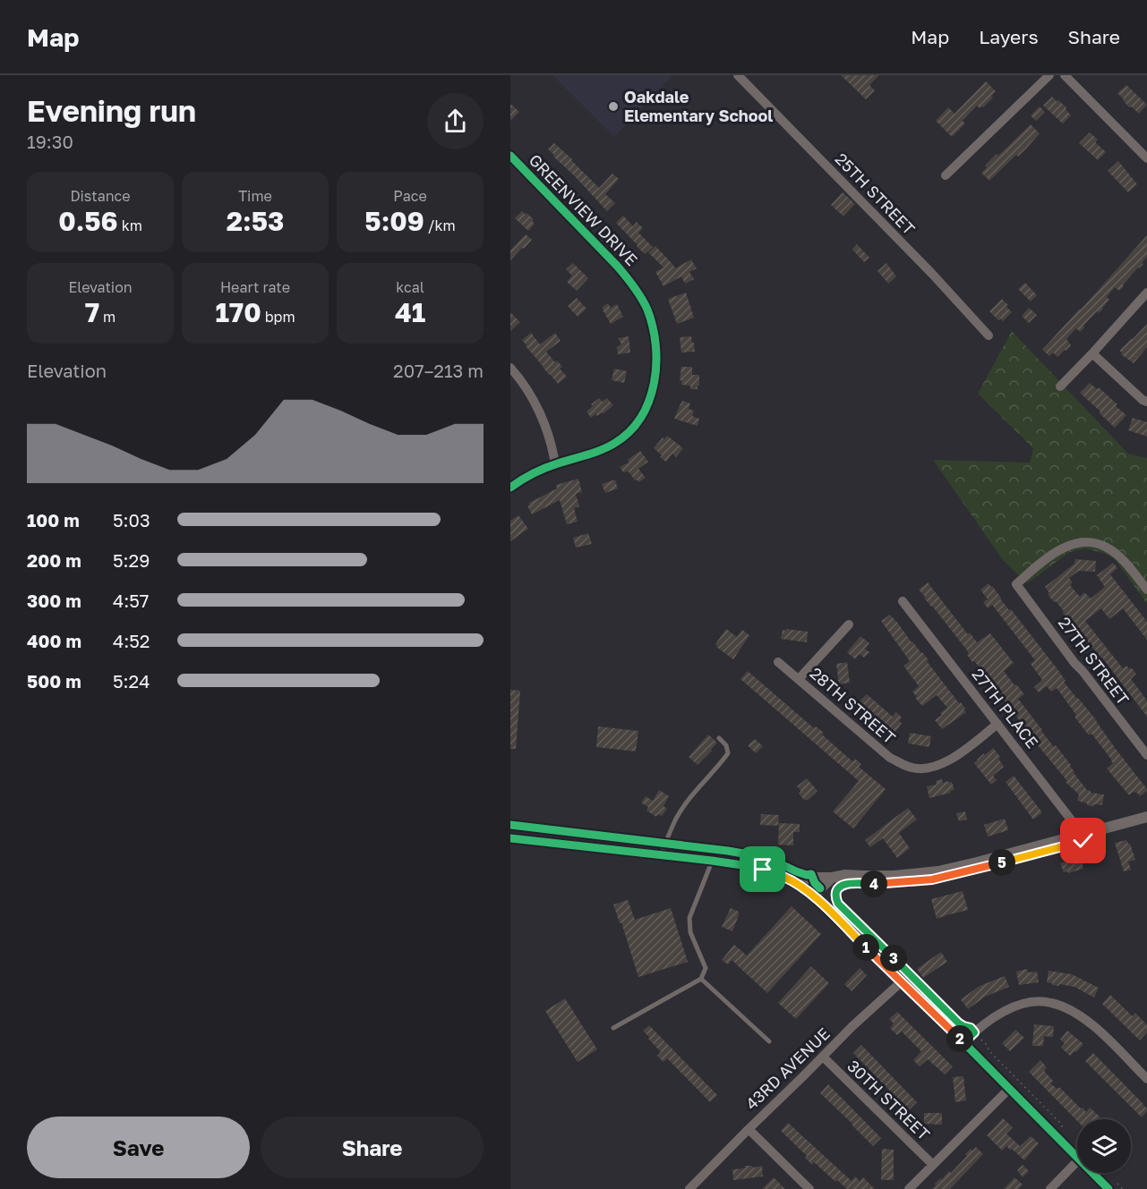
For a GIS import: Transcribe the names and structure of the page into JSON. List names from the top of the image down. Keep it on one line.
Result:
{"streets":{"street":["25TH STREET","GREENVIEW DRIVE","27TH STREET","28TH STREET","27TH PLACE","43RD AVENUE","30TH STREET"]},"crossings":[["28TH STREET","27TH PLACE"],["43RD AVENUE","30TH STREET"]],"places":["Oakdale Elementary School"],"page":{"header":"Map","nav":["Map","Layers","Share"],"heading":["Evening run","19:30"],"stats":[["Distance","0.56 km"],["Time","2:53"],["Pace","5:09 /km"],["Elevation","7 m"],["Heart rate","170 bpm"],["kcal","41"]],"chart":["Elevation","207–213 m"],"list":[{"name":"100 m","note":"5:03"},{"name":"200 m","note":"5:29"},{"name":"300 m","note":"4:57"},{"name":"400 m","note":"4:52"},{"name":"500 m","note":"5:24"}],"pins":["5","4","1","3","2"],"buttons":["Save","Share"]}}
